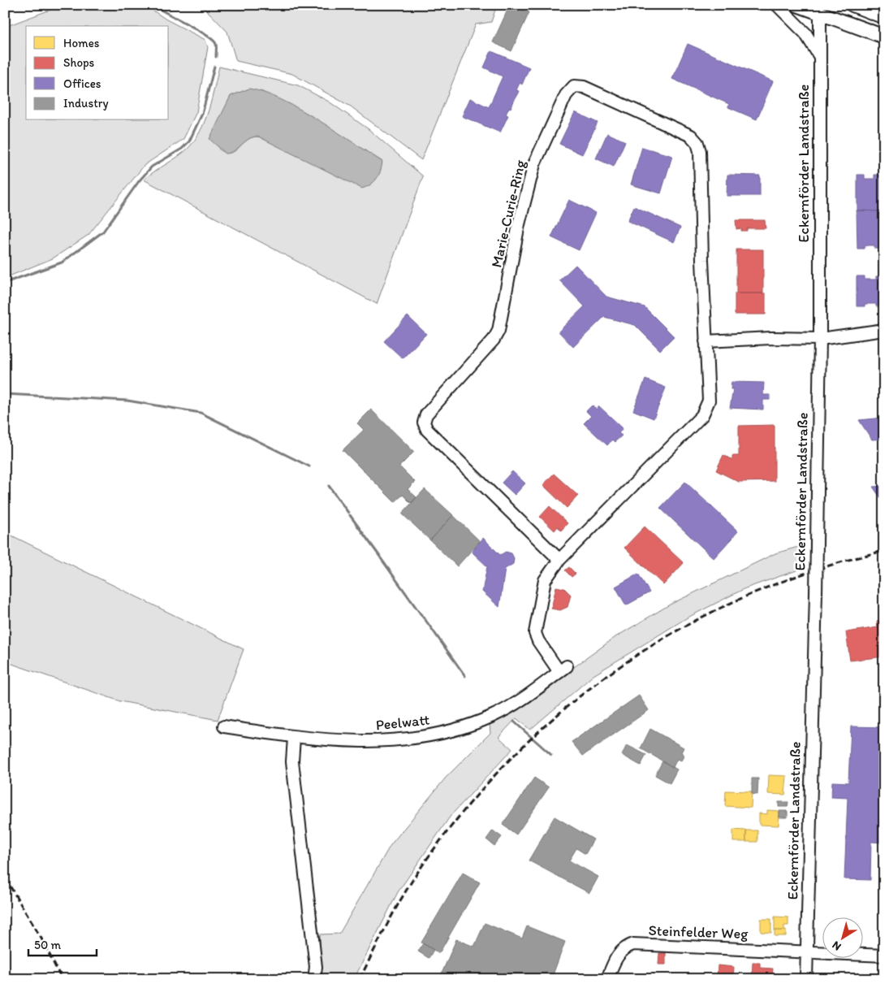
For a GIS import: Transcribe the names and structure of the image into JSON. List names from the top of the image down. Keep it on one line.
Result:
{"streets":{"street":["Eckernförder Landstraße","Marie-Curie-Ring","Peelwatt","Steinfelder Weg"]},"crossings":[["Eckernförder Landstraße","Steinfelder Weg"],["Marie-Curie-Ring","Peelwatt"]],"legend":["Homes","Shops","Offices","Industry"],"scale_bar":"50 m","north":"bottom left"}
